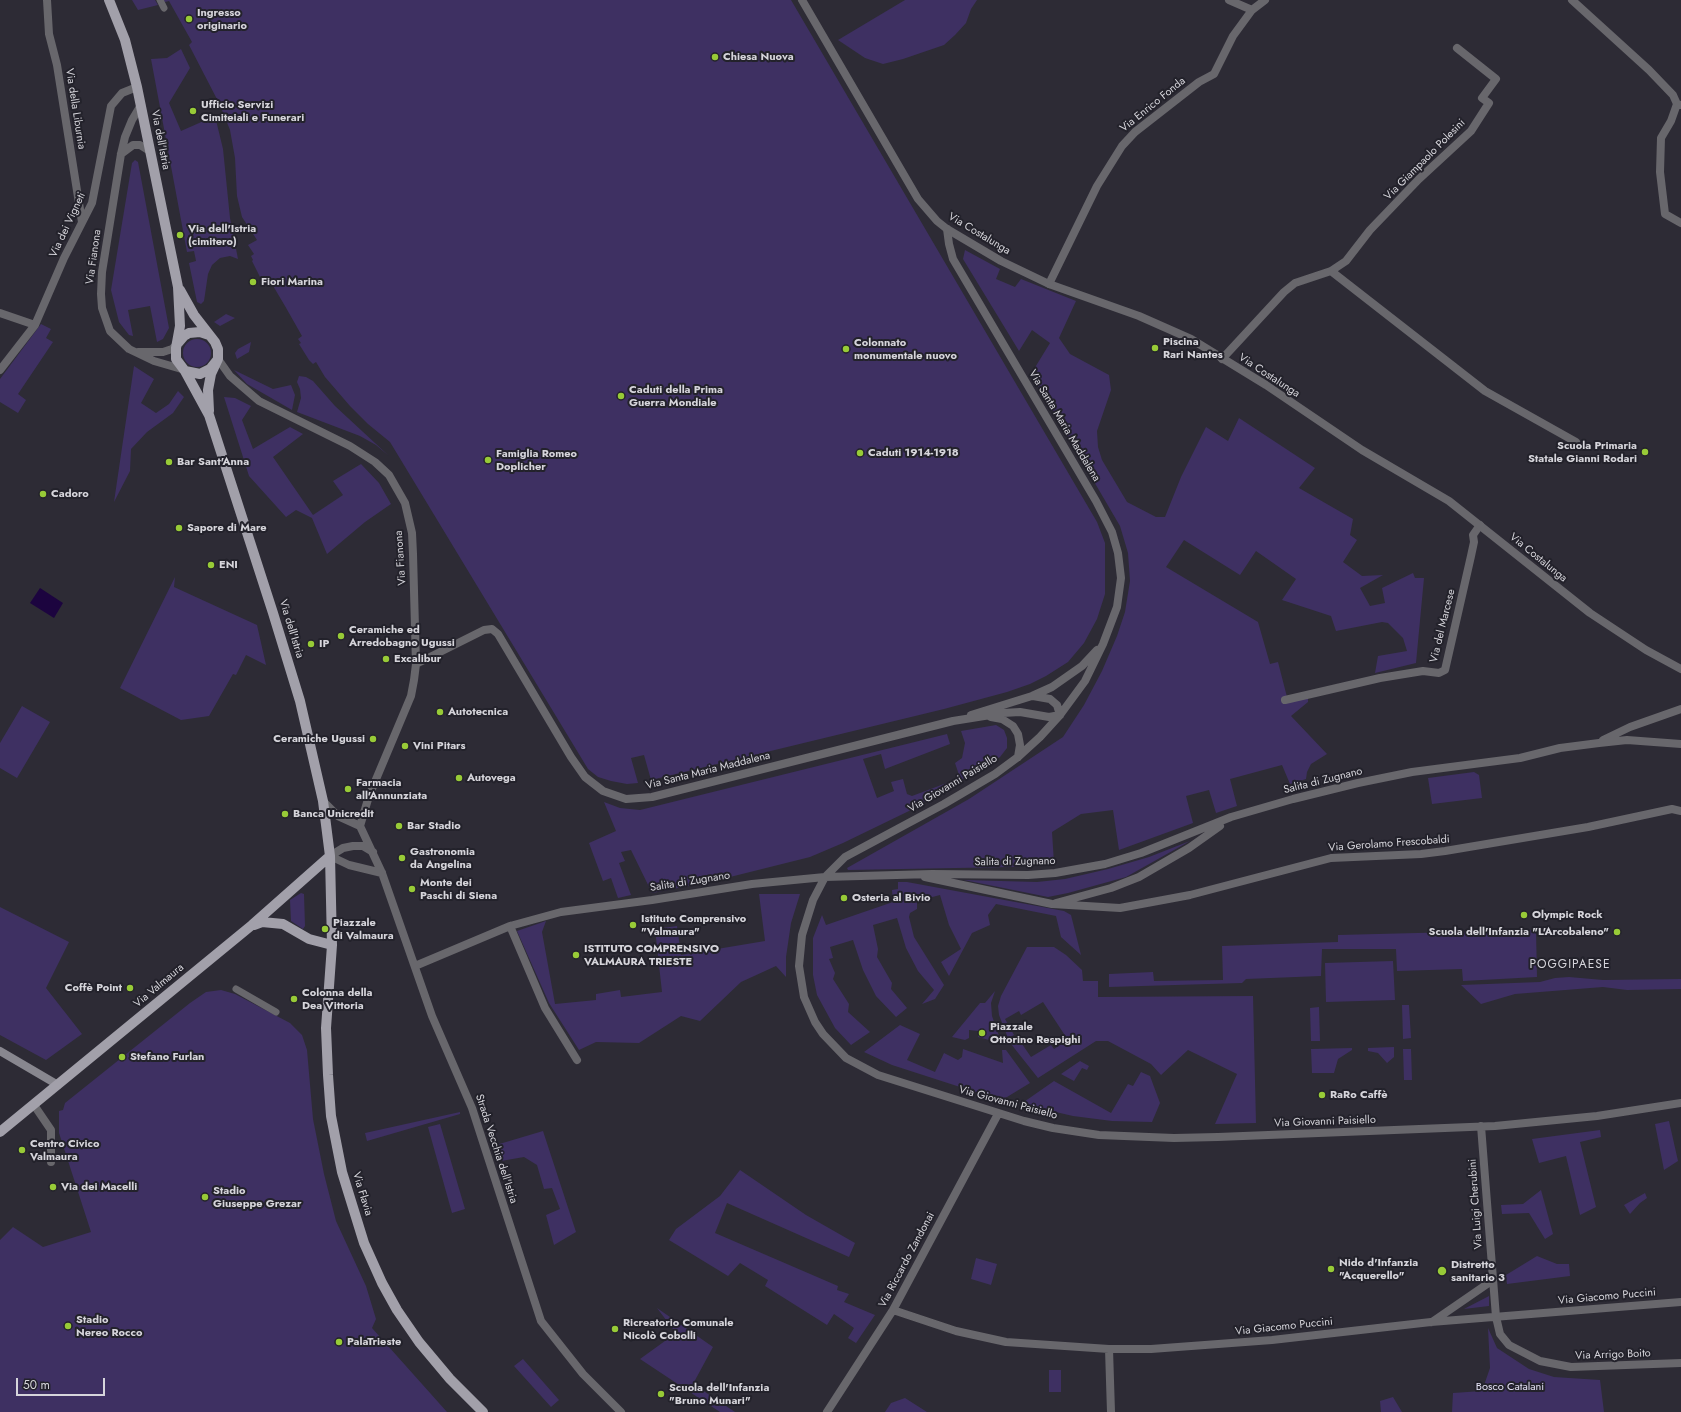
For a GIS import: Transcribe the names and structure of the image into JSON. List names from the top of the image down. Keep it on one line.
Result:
{"streets":{"main road":["Via dell'Istria","Via Valmaura","Via Flavia"],"street":["Via Enrico Fonda","Via della Liburnia","Via Giampaolo Polesini","Via dei Vigneti","Via Costalunga","Via Fianona","Via Santa Maria Maddalena","Via del Marcese","Salita di Zugnano","Via Giovanni Paisiello","Via Gerolamo Frescobaldi","Strada Vecchia dell'Istria","Via Luigi Cherubini","Via Riccardo Zandonai","Via Giacomo Puccini","Via Arrigo Boito"]},"crossings":[["Via Enrico Fonda","Via Costalunga"],["Via della Liburnia","Via dei Vigneti"],["Via dell'Istria","Via dei Vigneti"],["Via dell'Istria","Via Fianona"],["Via dell'Istria","Via Valmaura"],["Via Giampaolo Polesini","Via Costalunga"],["Via Costalunga","Via Santa Maria Maddalena"],["Via Costalunga","Via del Marcese"],["Via Fianona","Via Santa Maria Maddalena"],["Via Santa Maria Maddalena","Via Giovanni Paisiello"],["Salita di Zugnano","Via Giovanni Paisiello"],["Salita di Zugnano","Via Gerolamo Frescobaldi"],["Salita di Zugnano","Strada Vecchia dell'Istria"],["Via Giovanni Paisiello","Via Luigi Cherubini"],["Via Giovanni Paisiello","Via Riccardo Zandonai"],["Via Luigi Cherubini","Via Giacomo Puccini"],["Via Luigi Cherubini","Via Arrigo Boito"],["Via Riccardo Zandonai","Via Giacomo Puccini"],["Via Giacomo Puccini","Via Arrigo Boito"]],"districts":["POGGIPAESE"],"parks":["Bosco Catalani"],"places":["Ingresso originario","Chiesa Nuova","Ufficio Servizi Cimiteiali e Funerari","Via dell'Istria (cimitero)","Fiori Marina","Piscina Rari Nantes","Colonnato monumentale nuovo","Caduti della Prima Guerra Mondiale","Scuola Primaria Statale Gianni Rodari","Caduti 1914-1918","Famiglia Romeo Doplicher","Bar Sant'Anna","Cadoro","Sapore di Mare","ENI","Ceramiche ed Arredobagno Ugussi","IP","Excalibur","Autotecnica","Ceramiche Ugussi","Vini Pitars","Autovega","Farmacia all'Annunziata","Banca Unicredit","Bar Stadio","Gastronomia da Angelina","Monte dei Paschi di Siena","Osteria al Bivio","Olympic Rock","Istituto Comprensivo \"Valmaura\"","Piazzale di Valmaura","Scuola dell'Infanzia \"L'Arcobaleno\"","ISTITUTO COMPRENSIVO VALMAURA TRIESTE","Coffè Point","Colonna della Dea Vittoria","Piazzale Ottorino Respighi","Stefano Furlan","RaRo Caffè","Centro Civico Valmaura","Via dei Macelli","Stadio Giuseppe Grezar","Nido d'Infanzia \"Acquerello\"","Distretto sanitario 3","Stadio Nereo Rocco","Ricreatorio Comunale Nicolò Cobolli","PalaTrieste","Scuola dell'Infanzia \"Bruno Munari\""],"scale_bar":"50 m"}
